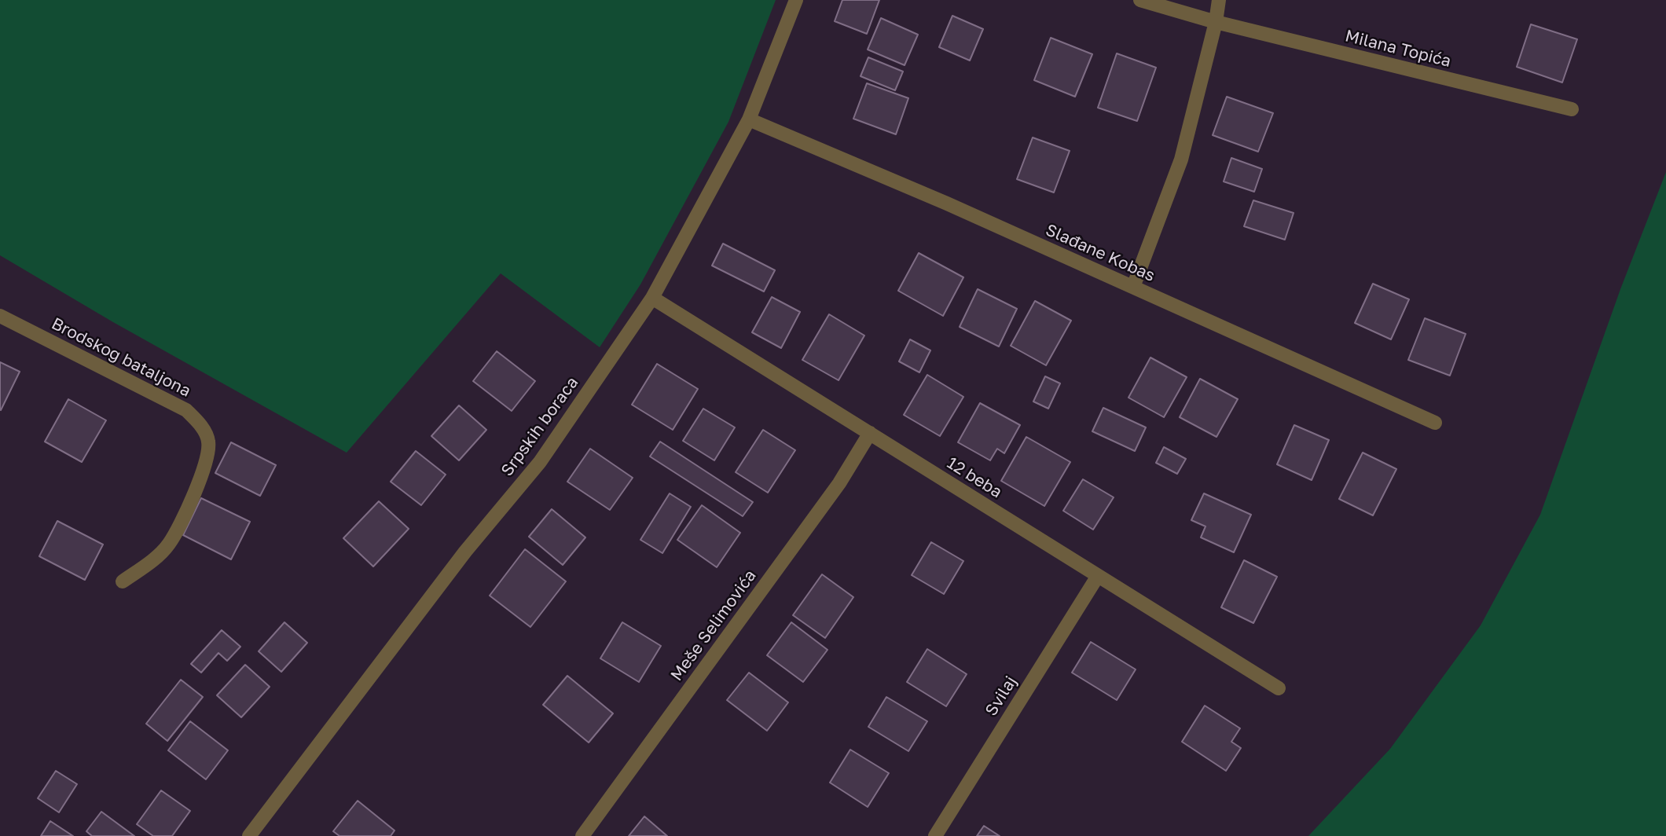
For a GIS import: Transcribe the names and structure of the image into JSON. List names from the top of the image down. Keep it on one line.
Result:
{"streets":{"street":["Milana Topića","Slađane Kobas","Brodskog bataljona","Srpskih boraca","12 beba","Meše Selimovića","Svilaj"]},"crossings":[["Slađane Kobas","Srpskih boraca"],["Srpskih boraca","12 beba"],["12 beba","Meše Selimovića"],["12 beba","Svilaj"]]}
